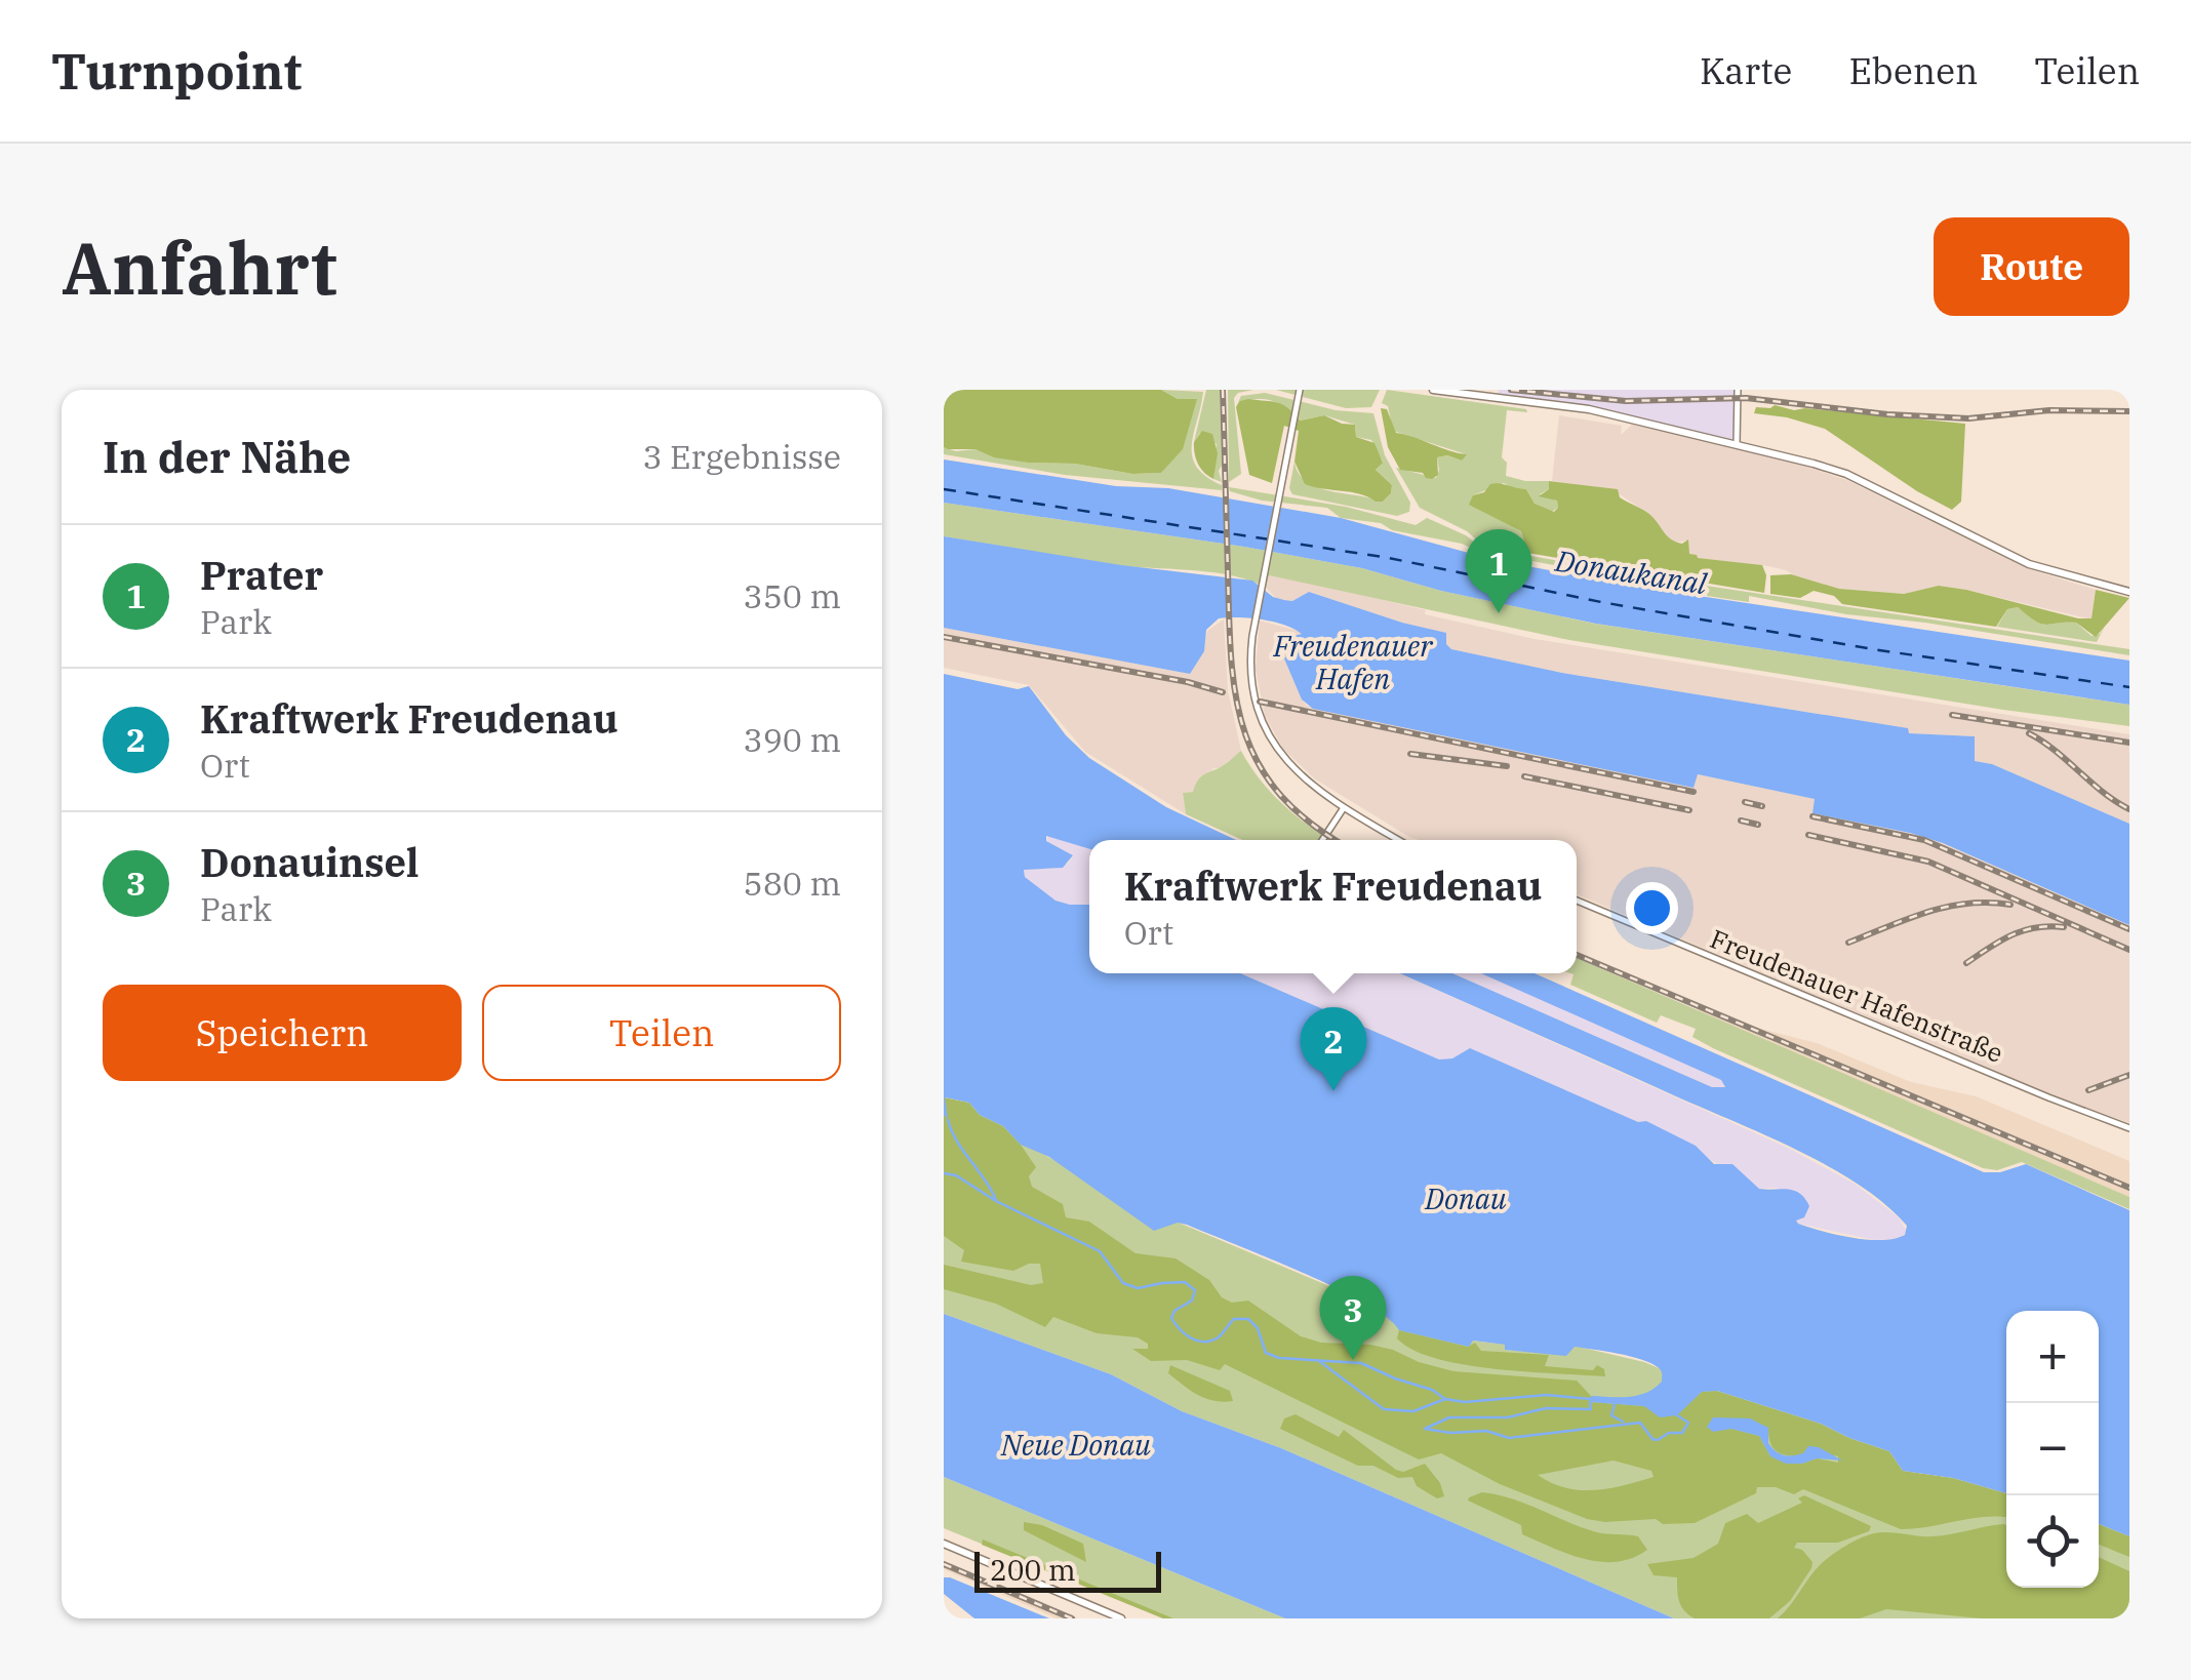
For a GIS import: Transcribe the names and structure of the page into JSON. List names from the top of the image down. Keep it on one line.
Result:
{"streets":{"street":["Freudenauer Hafenstraße"]},"water":["Donaukanal","Freudenauer Hafen","Donau","Neue Donau"],"scale_bar":"200 m","page":{"header":"Turnpoint","nav":["Karte","Ebenen","Teilen"],"buttons":["Route",["Speichern","Teilen"]],"title":"Anfahrt","heading":["In der Nähe","3 Ergebnisse"],"list":[{"mark":"1","name":"Prater","note":"Park","value":"350 m"},{"mark":"2","name":"Kraftwerk Freudenau","note":"Ort","value":"390 m"},{"mark":"3","name":"Donauinsel","note":"Park","value":"580 m"}],"pins":["1","2","3"],"popup":["Kraftwerk Freudenau","Ort"],"map_buttons":["+","−"],"scale":"200 m"}}
